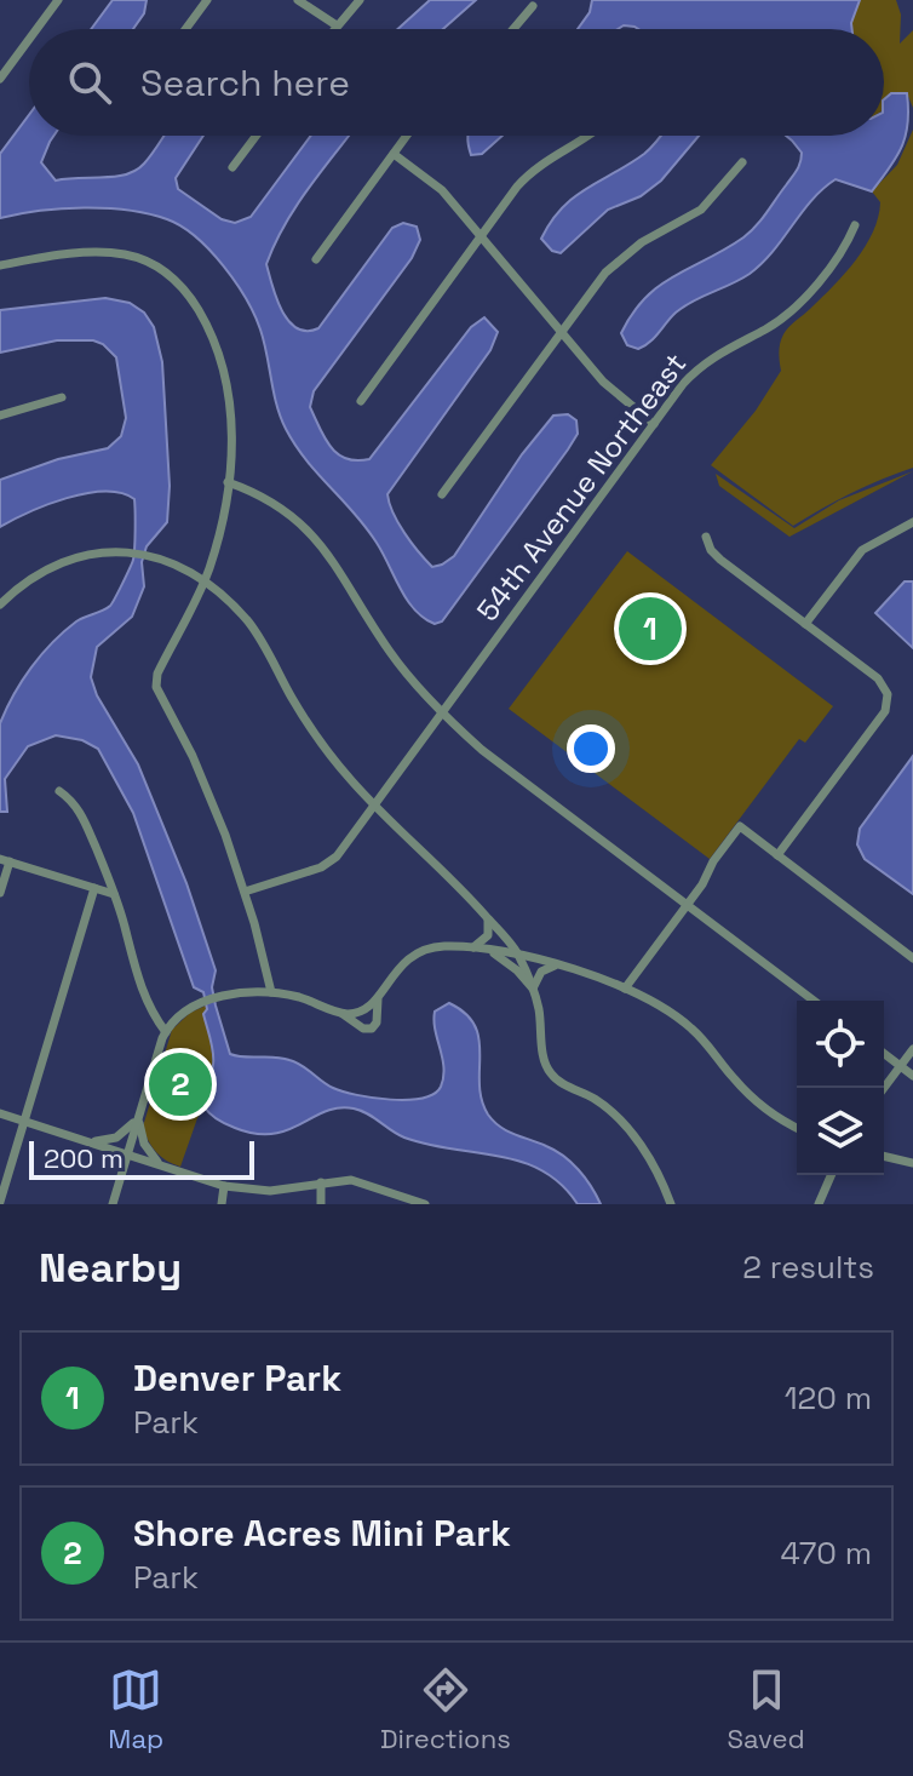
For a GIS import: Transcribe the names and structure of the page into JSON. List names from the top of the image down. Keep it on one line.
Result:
{"streets":{"street":["54th Avenue Northeast"]},"scale_bar":"200 m","page":{"search":"Search here","pins":["1","2"],"scale":"200 m","heading":["Nearby","2 results"],"list":[{"mark":"1","name":"Denver Park","note":"Park","value":"120 m"},{"mark":"2","name":"Shore Acres Mini Park","note":"Park","value":"470 m"}],"nav":["Map","Directions","Saved"]}}
